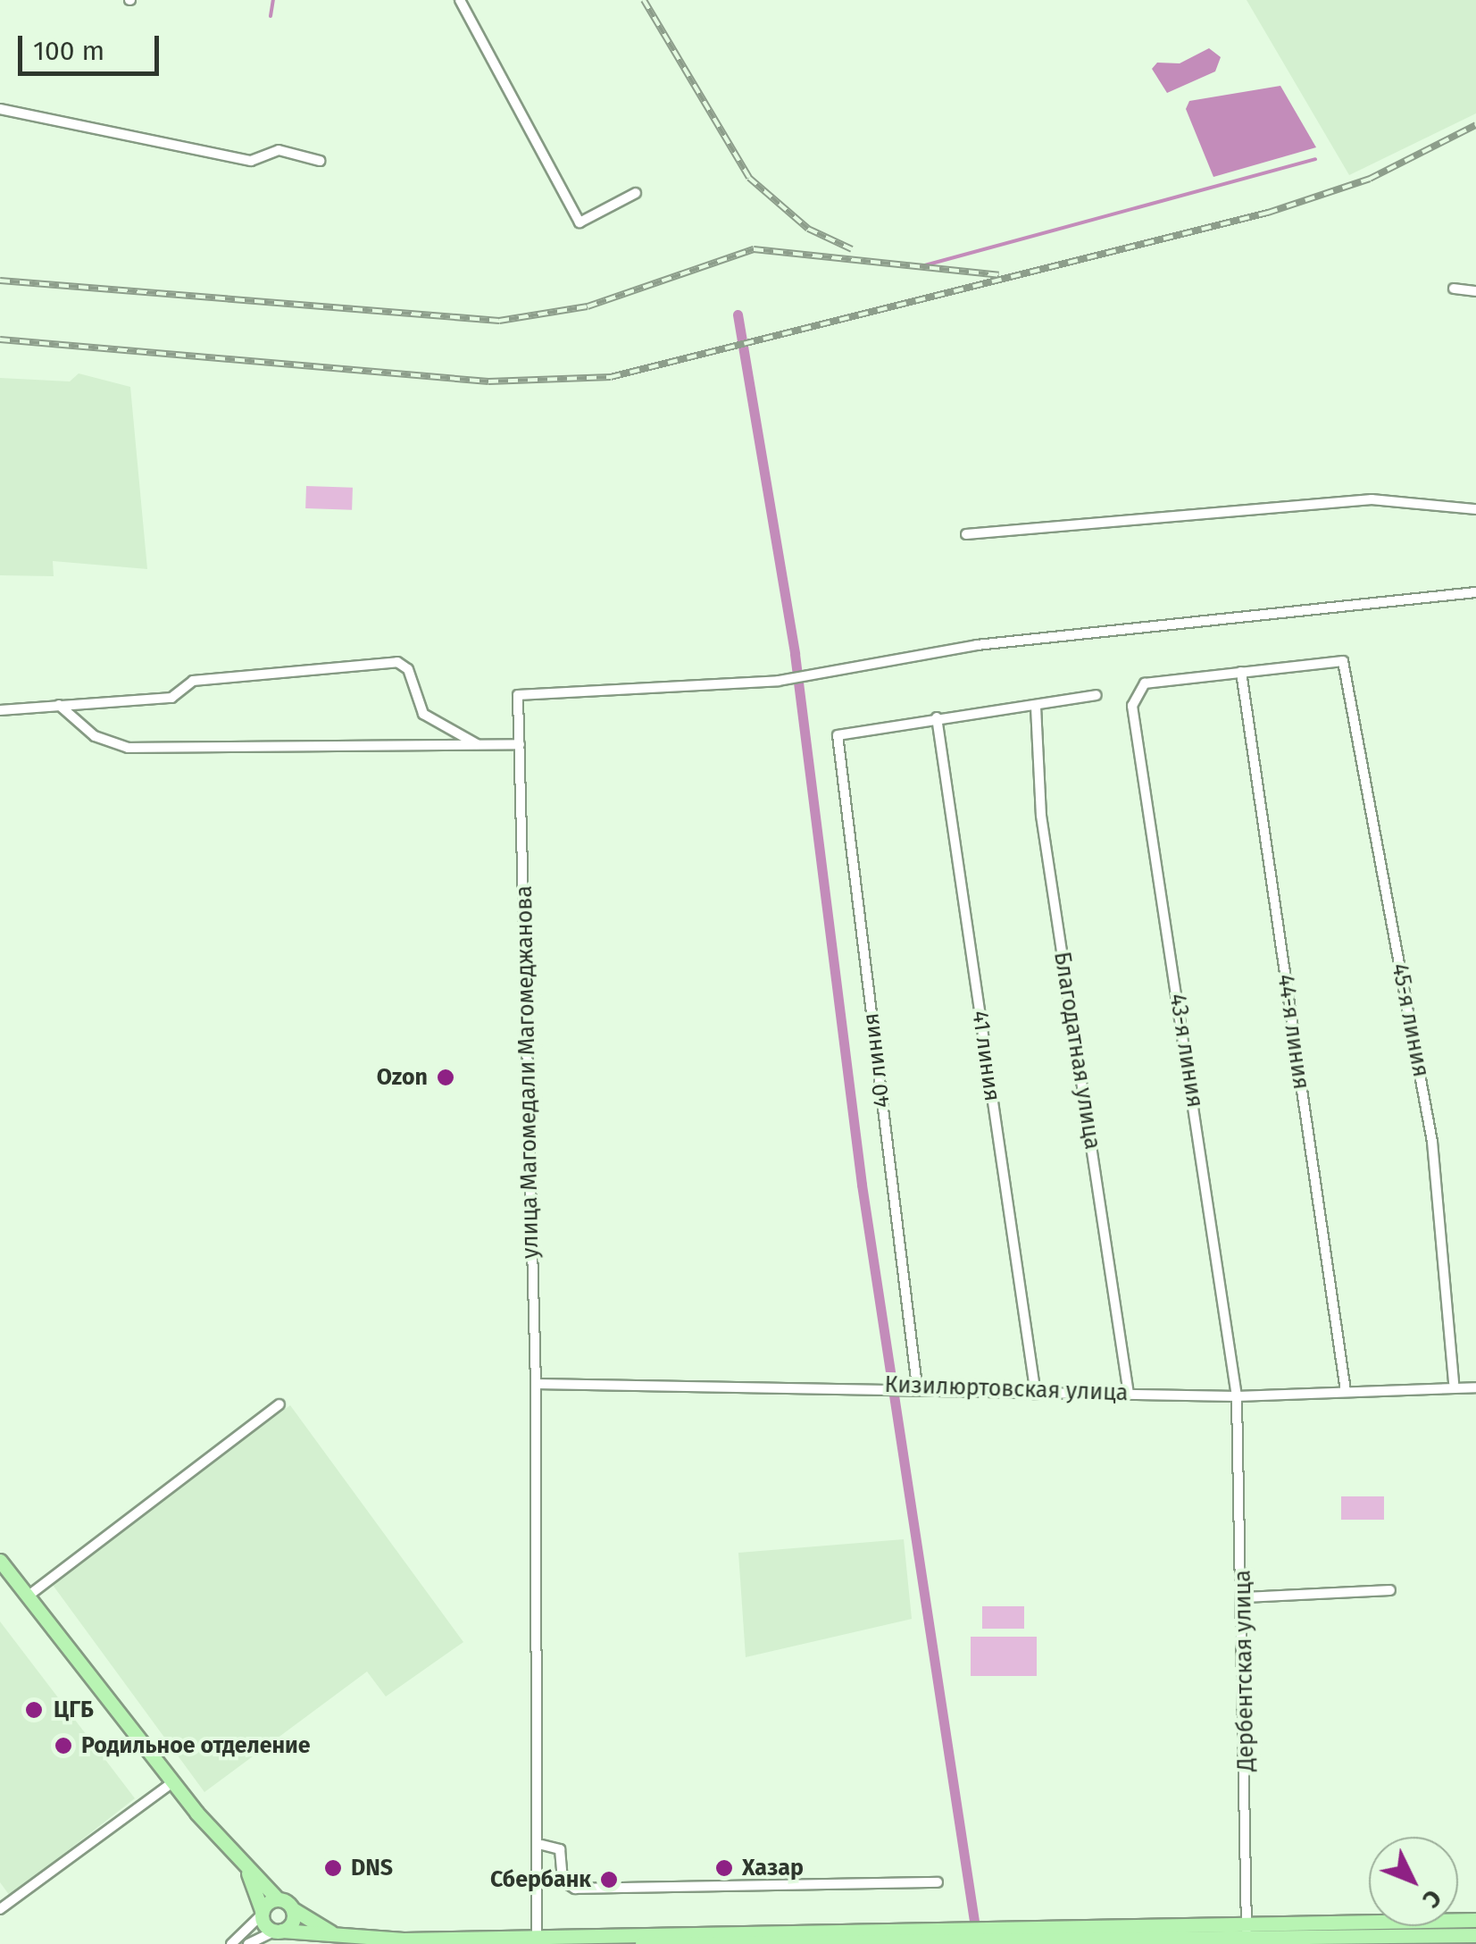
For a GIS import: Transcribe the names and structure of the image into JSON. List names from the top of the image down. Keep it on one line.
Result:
{"streets":{"street":["45-я линия","44-я линия","Благодатная улица","43-я линия","41 линия","40 линия","улица Магомедали Магомеджановa","Кизилюртовская улица","Дербентская улица"]},"crossings":[["45-я линия","44-я линия"],["45-я линия","43-я линия"],["45-я линия","Кизилюртовская улица"],["44-я линия","43-я линия"],["44-я линия","Кизилюртовская улица"],["Благодатная улица","Кизилюртовская улица"],["43-я линия","Кизилюртовская улица"],["43-я линия","Дербентская улица"],["41 линия","40 линия"],["41 линия","Кизилюртовская улица"],["40 линия","Кизилюртовская улица"],["улица Магомедали Магомеджановa","Кизилюртовская улица"],["Кизилюртовская улица","Дербентская улица"]],"places":["Ozon","ЦГБ","Родильное отделение","DNS","Хазар","Сбербанк"],"scale_bar":"100 m","north":"bottom right"}
